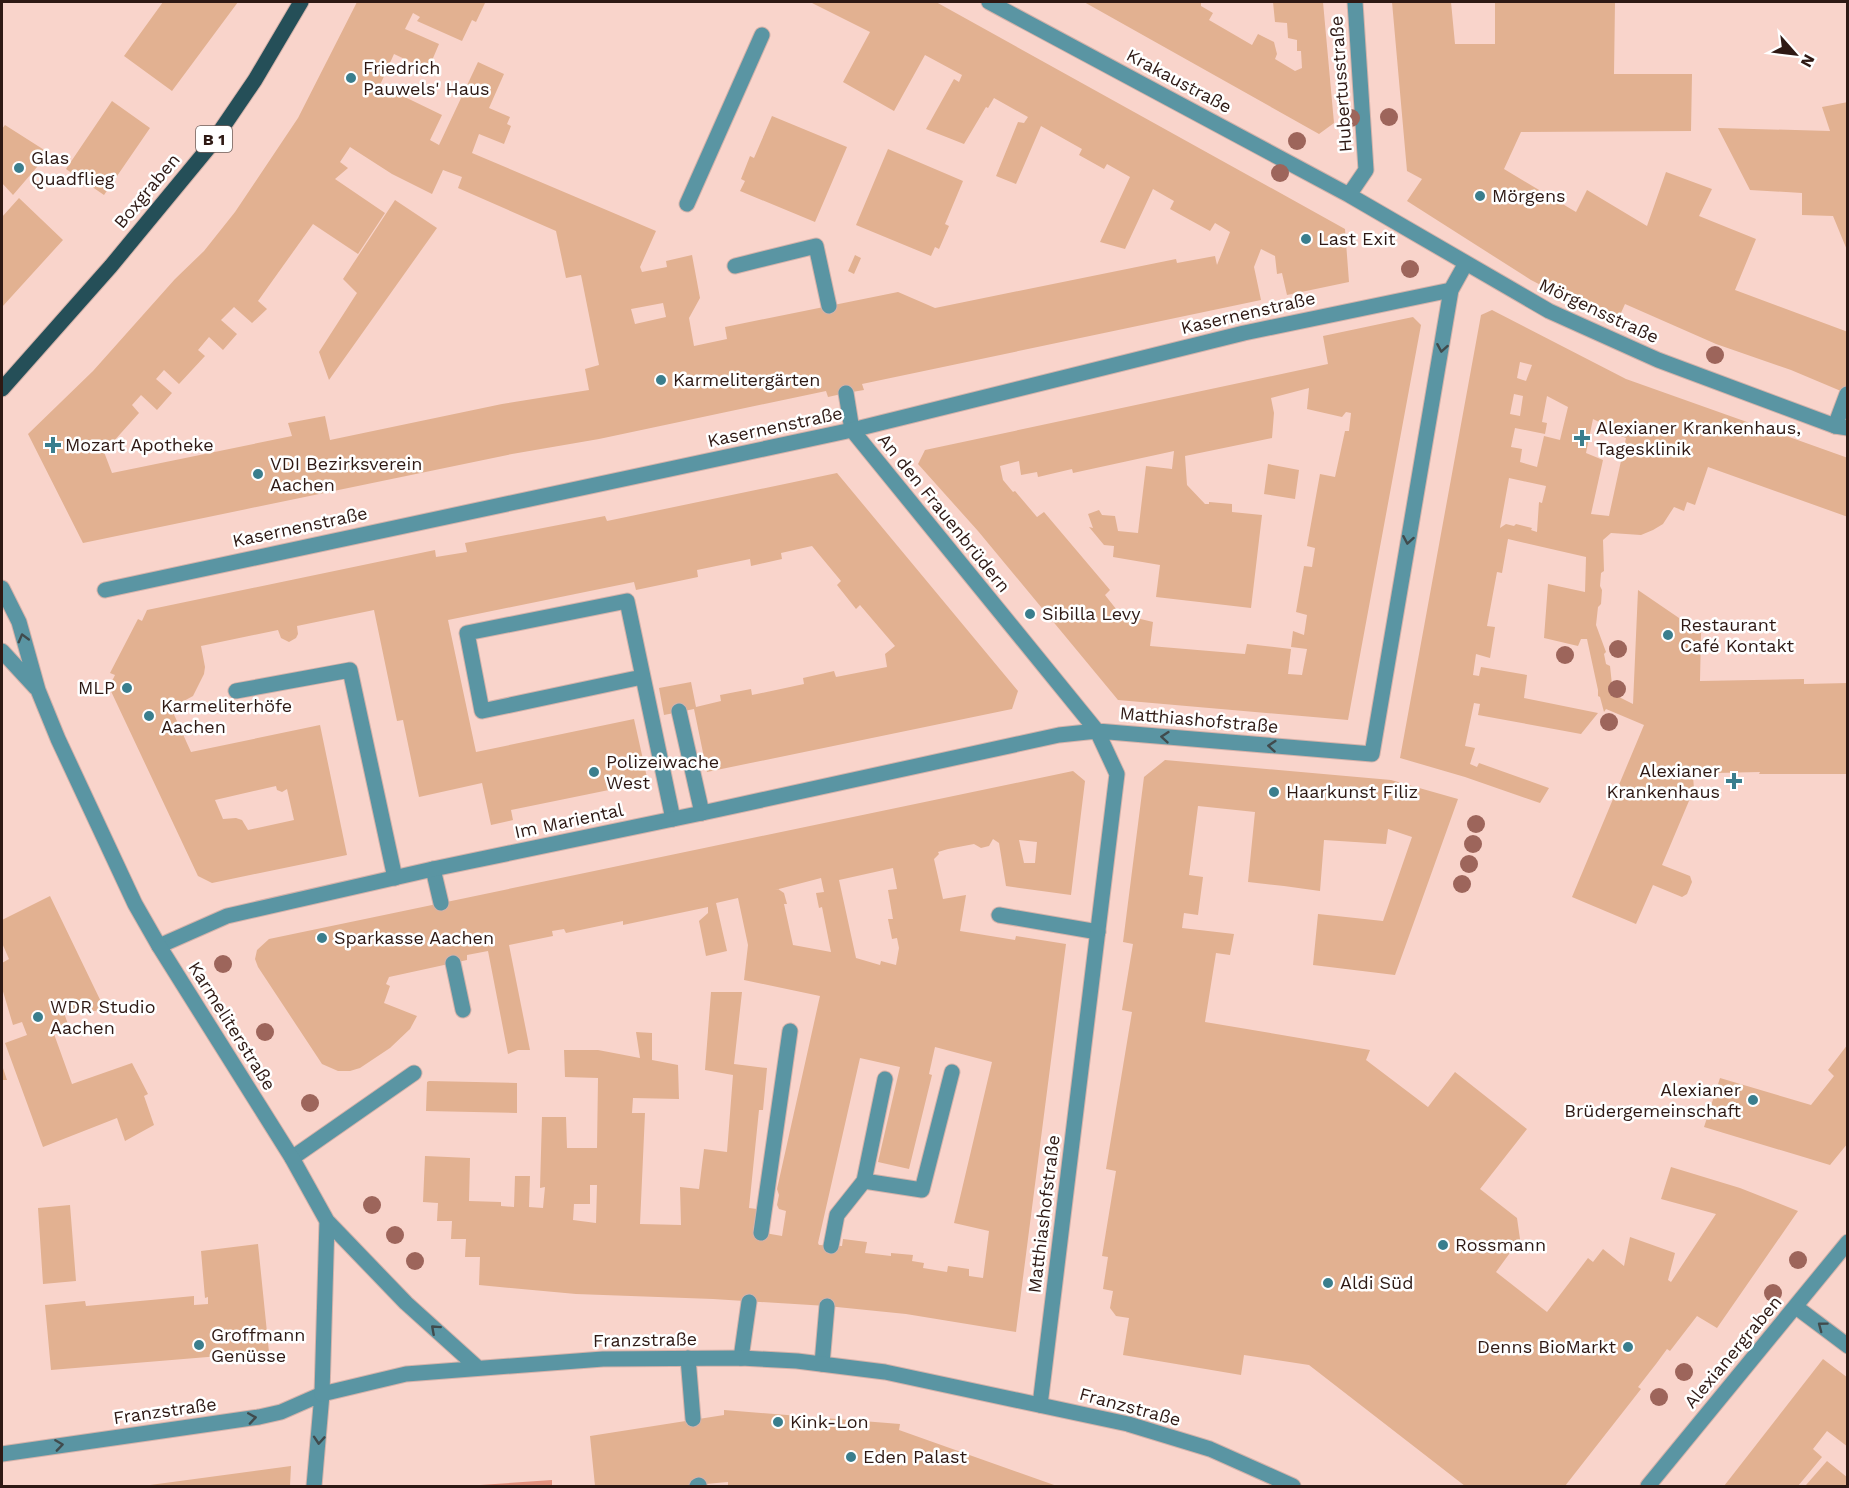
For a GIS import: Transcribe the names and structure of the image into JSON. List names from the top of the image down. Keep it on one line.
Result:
{"streets":{"main road":["B 1","Boxgraben"],"street":["Krakaustraße","Hubertusstraße","Mörgensstraße","Kasernenstraße","An den Frauenbrüdern","Matthiashofstraße","Im Mariental","Karmeliterstraße","Franzstraße","Alexianergraben"]},"crossings":[["Krakaustraße","Hubertusstraße"],["Krakaustraße","Mörgensstraße"],["Hubertusstraße","Mörgensstraße"],["Mörgensstraße","Matthiashofstraße"],["Kasernenstraße","An den Frauenbrüdern"],["Kasernenstraße","Matthiashofstraße"],["An den Frauenbrüdern","Matthiashofstraße"],["An den Frauenbrüdern","Im Mariental"],["Matthiashofstraße","Im Mariental"],["Matthiashofstraße","Franzstraße"],["Im Mariental","Karmeliterstraße"],["Karmeliterstraße","Franzstraße"]],"places":{"other":["Friedrich Pauwels' Haus","Glas Quadflieg","Mörgens","Last Exit","Karmelitergärten","VDI Bezirksverein Aachen","Sibilla Levy","Restaurant Café Kontakt","MLP","Karmeliterhöfe Aachen","Polizeiwache West","Haarkunst Filiz","Sparkasse Aachen","WDR Studio Aachen","Alexianer Brüdergemeinschaft","Rossmann","Aldi Süd","Groffmann Genüsse","Denns BioMarkt","Kink-Lon","Eden Palast"],"health":["Alexianer Krankenhaus, Tagesklinik","Mozart Apotheke","Alexianer Krankenhaus"]},"north":"bottom right"}
